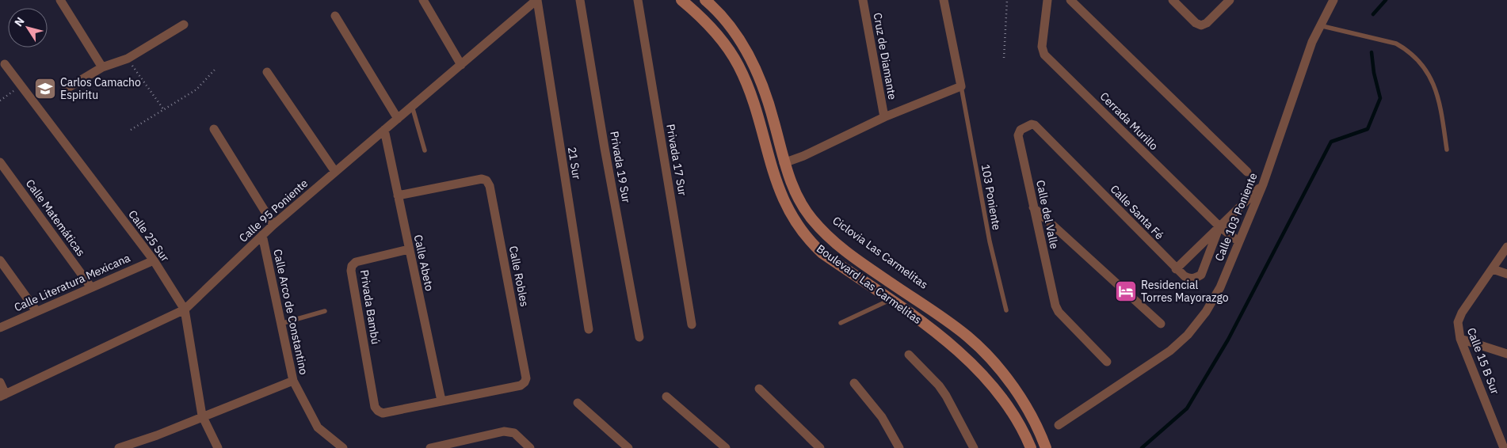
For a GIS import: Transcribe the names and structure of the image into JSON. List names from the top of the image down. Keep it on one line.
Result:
{"streets":{"main road":["Boulevard Las Carmelitas"],"street":["Cruz de Diamante","Cerrada Murillo","Privada 17 Sur","21 Sur","Privada 19 Sur","Calle 95 Poniente","Calle Santa Fé","Calle del Valle","Calle 103 Poniente","Calle Matemáticas","Calle 25 Sur","Calle Abeto","Calle Robles","Calle Literatura Mexicana","Privada Bambú","Calle Arco de Constantino","Calle 15 B Sur"],"lane":["103 Poniente"]},"crossings":[["Cerrada Murillo","Calle Santa Fé"],["Cerrada Murillo","Calle 103 Poniente"],["21 Sur","Calle 95 Poniente"],["Calle 95 Poniente","Calle 25 Sur"],["Calle 95 Poniente","Calle Abeto"],["Calle 95 Poniente","Calle Arco de Constantino"],["Calle Santa Fé","Calle del Valle"],["Calle Matemáticas","Calle Literatura Mexicana"],["Calle 25 Sur","Calle Literatura Mexicana"],["Calle Abeto","Calle Robles"],["Calle Abeto","Privada Bambú"],["Calle Robles","Privada Bambú"]],"places":{"school or university":["Carlos Camacho Espiritu"],"hotel":["Residencial Torres Mayorazgo"]},"north":"top left"}
